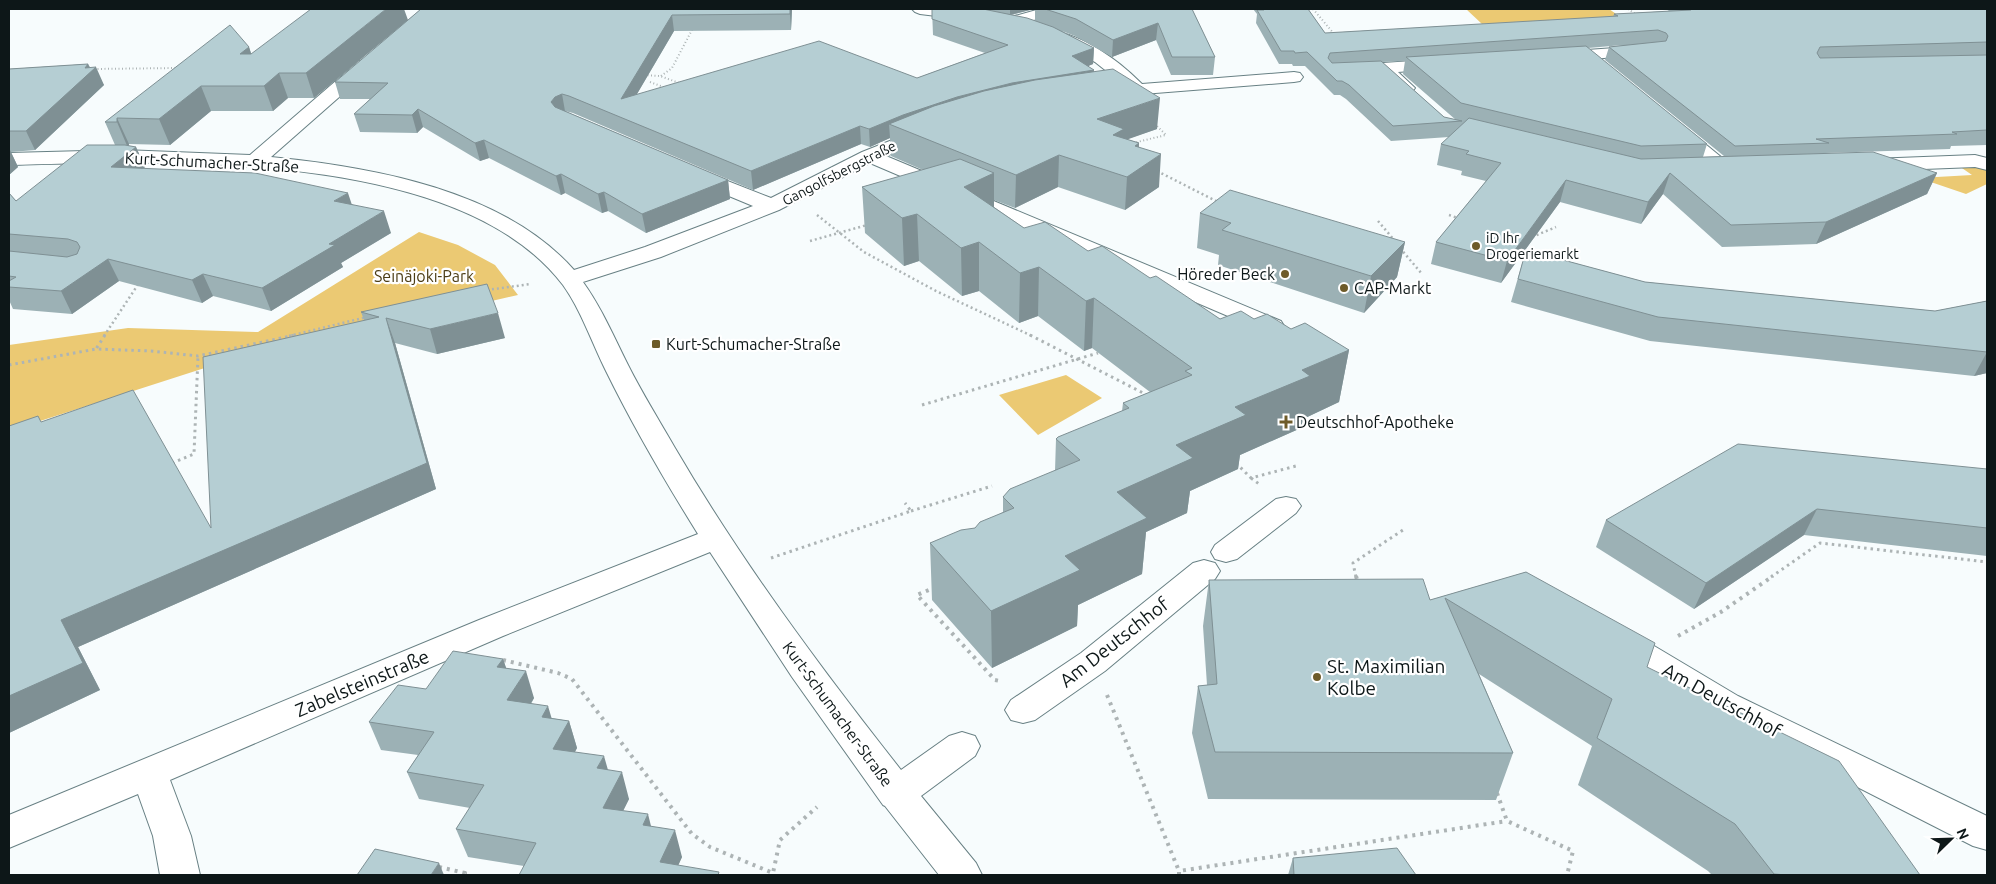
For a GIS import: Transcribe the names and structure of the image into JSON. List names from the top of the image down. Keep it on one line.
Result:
{"streets":{"street":["Kurt-Schumacher-Straße","Gangolfsbergstraße","Am Deutschhof","Zabelsteinstraße"]},"crossings":[["Kurt-Schumacher-Straße","Gangolfsbergstraße"],["Kurt-Schumacher-Straße","Zabelsteinstraße"]],"parks":["Seinäjoki-Park"],"places":{"other":["iD Ihr Drogeriemarkt","Höreder Beck","CAP-Markt","St. Maximilian Kolbe"],"transit":["Kurt-Schumacher-Straße"],"health":["Deutschhof-Apotheke"]},"north":"top right"}
